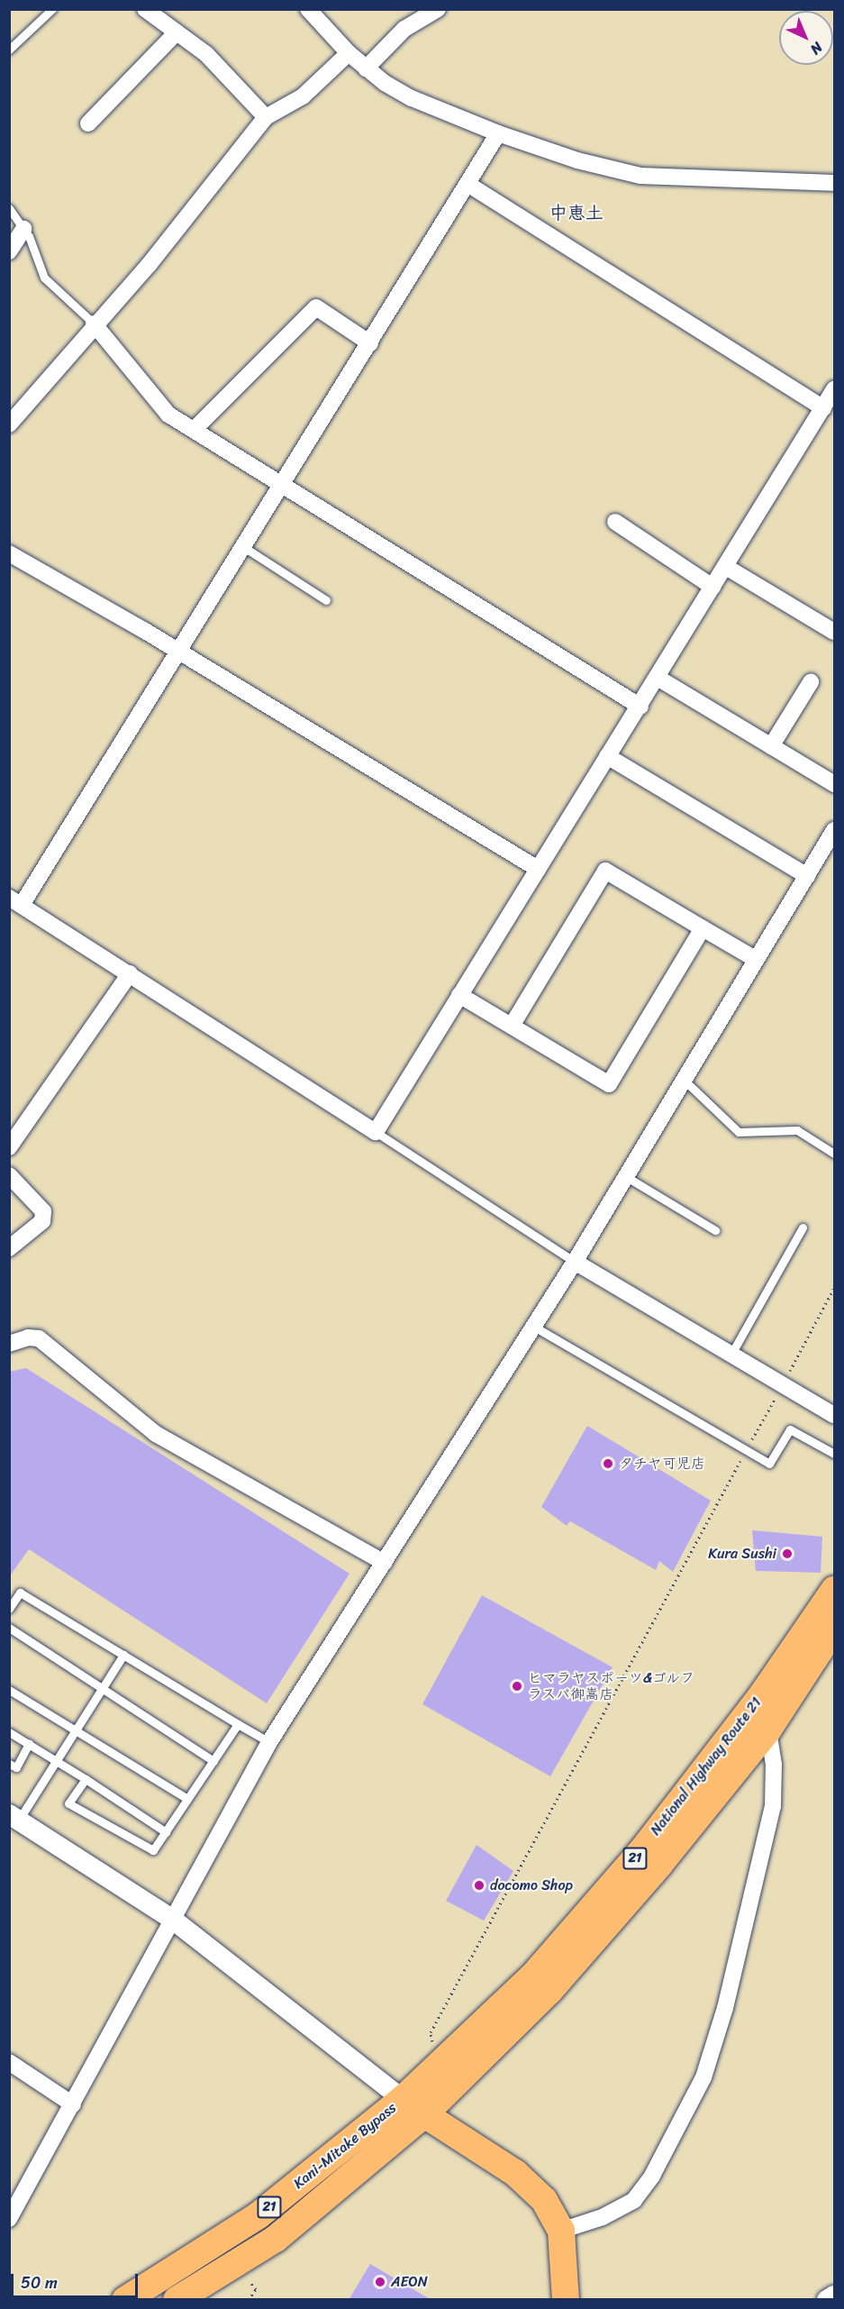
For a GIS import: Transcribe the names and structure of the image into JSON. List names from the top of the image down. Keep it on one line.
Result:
{"streets":{"highway":["National Highway Route 21","21","Kani-Mitake Bypass"]},"crossings":[["National Highway Route 21","Kani-Mitake Bypass"]],"districts":["中恵土"],"places":["タチヤ可児店","Kura Sushi","ヒマラヤスポーツ&ゴルフ ラスパ御嵩店","docomo Shop","AEON"],"scale_bar":"50 m","north":"bottom right"}
